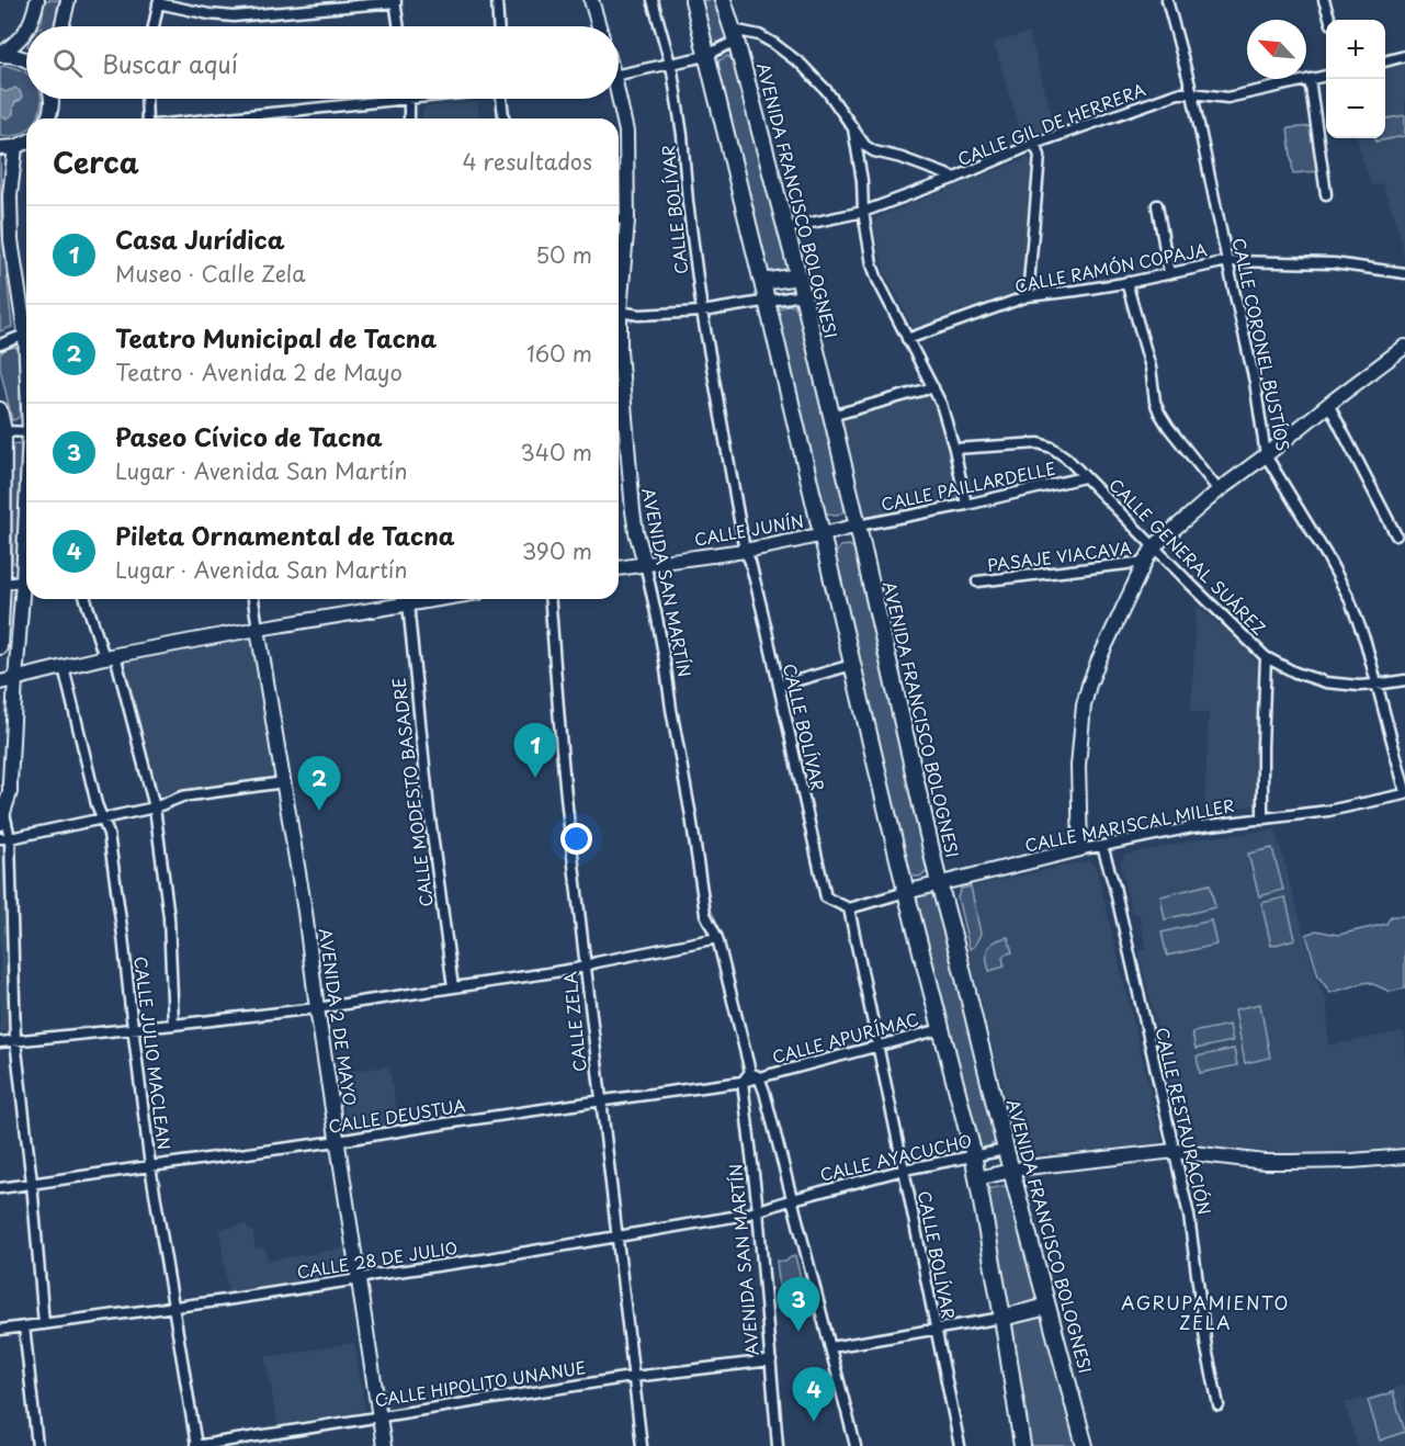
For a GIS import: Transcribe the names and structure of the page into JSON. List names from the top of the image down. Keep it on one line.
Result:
{"streets":{"main road":["AVENIDA FRANCISCO BOLOGNESI"],"street":["CALLE GIL DE HERRERA","CALLE BOLÍVAR","CALLE RAMÓN COPAJA","CALLE CORONEL BUSTÍOS","CALLE PAILLARDELLE","CALLE JUNÍN","PASAJE VIACAVA","CALLE GENERAL SUÁREZ","AVENIDA SAN MARTÍN","CALLE MODESTO BASADRE","CALLE MARISCAL MILLER","AVENIDA 2 DE MAYO","CALLE ZELA","CALLE APURÍMAC","CALLE JULIO MACLEAN","CALLE DEUSTUA","CALLE RESTAURACIÓN","CALLE AYACUCHO","CALLE 28 DE JULIO","CALLE HIPOLITO UNANUE"]},"crossings":[["CALLE GIL DE HERRERA","AVENIDA FRANCISCO BOLOGNESI"],["CALLE GIL DE HERRERA","CALLE CORONEL BUSTÍOS"],["AVENIDA FRANCISCO BOLOGNESI","CALLE PAILLARDELLE"],["AVENIDA FRANCISCO BOLOGNESI","CALLE JUNÍN"],["AVENIDA FRANCISCO BOLOGNESI","CALLE MARISCAL MILLER"],["AVENIDA FRANCISCO BOLOGNESI","CALLE AYACUCHO"],["CALLE BOLÍVAR","CALLE JUNÍN"],["CALLE BOLÍVAR","CALLE APURÍMAC"],["CALLE BOLÍVAR","CALLE AYACUCHO"],["CALLE RAMÓN COPAJA","CALLE CORONEL BUSTÍOS"],["CALLE CORONEL BUSTÍOS","CALLE GENERAL SUÁREZ"],["CALLE PAILLARDELLE","CALLE JUNÍN"],["CALLE PAILLARDELLE","CALLE GENERAL SUÁREZ"],["CALLE JUNÍN","AVENIDA SAN MARTÍN"],["AVENIDA SAN MARTÍN","CALLE DEUSTUA"],["AVENIDA SAN MARTÍN","CALLE AYACUCHO"],["AVENIDA SAN MARTÍN","CALLE 28 DE JULIO"],["AVENIDA SAN MARTÍN","CALLE HIPOLITO UNANUE"],["CALLE MARISCAL MILLER","CALLE RESTAURACIÓN"],["AVENIDA 2 DE MAYO","CALLE DEUSTUA"],["AVENIDA 2 DE MAYO","CALLE 28 DE JULIO"],["AVENIDA 2 DE MAYO","CALLE HIPOLITO UNANUE"],["CALLE ZELA","CALLE DEUSTUA"],["CALLE ZELA","CALLE 28 DE JULIO"],["CALLE ZELA","CALLE HIPOLITO UNANUE"],["CALLE APURÍMAC","CALLE DEUSTUA"],["CALLE JULIO MACLEAN","CALLE DEUSTUA"],["CALLE JULIO MACLEAN","CALLE 28 DE JULIO"],["CALLE JULIO MACLEAN","CALLE HIPOLITO UNANUE"],["CALLE AYACUCHO","CALLE 28 DE JULIO"]],"districts":["AGRUPAMIENTO ZELA"],"north":"top left","page":{"map_buttons":["+","−"],"search":"Buscar aquí","heading":["Cerca","4 resultados"],"list":[{"mark":"1","name":"Casa Jurídica","note":"Museo · Calle Zela","value":"50 m"},{"mark":"2","name":"Teatro Municipal de Tacna","note":"Teatro · Avenida 2 de Mayo","value":"160 m"},{"mark":"3","name":"Paseo Cívico de Tacna","note":"Lugar · Avenida San Martín","value":"340 m"},{"mark":"4","name":"Pileta Ornamental de Tacna","note":"Lugar · Avenida San Martín","value":"390 m"}],"pins":["1","2","3","4"]}}
